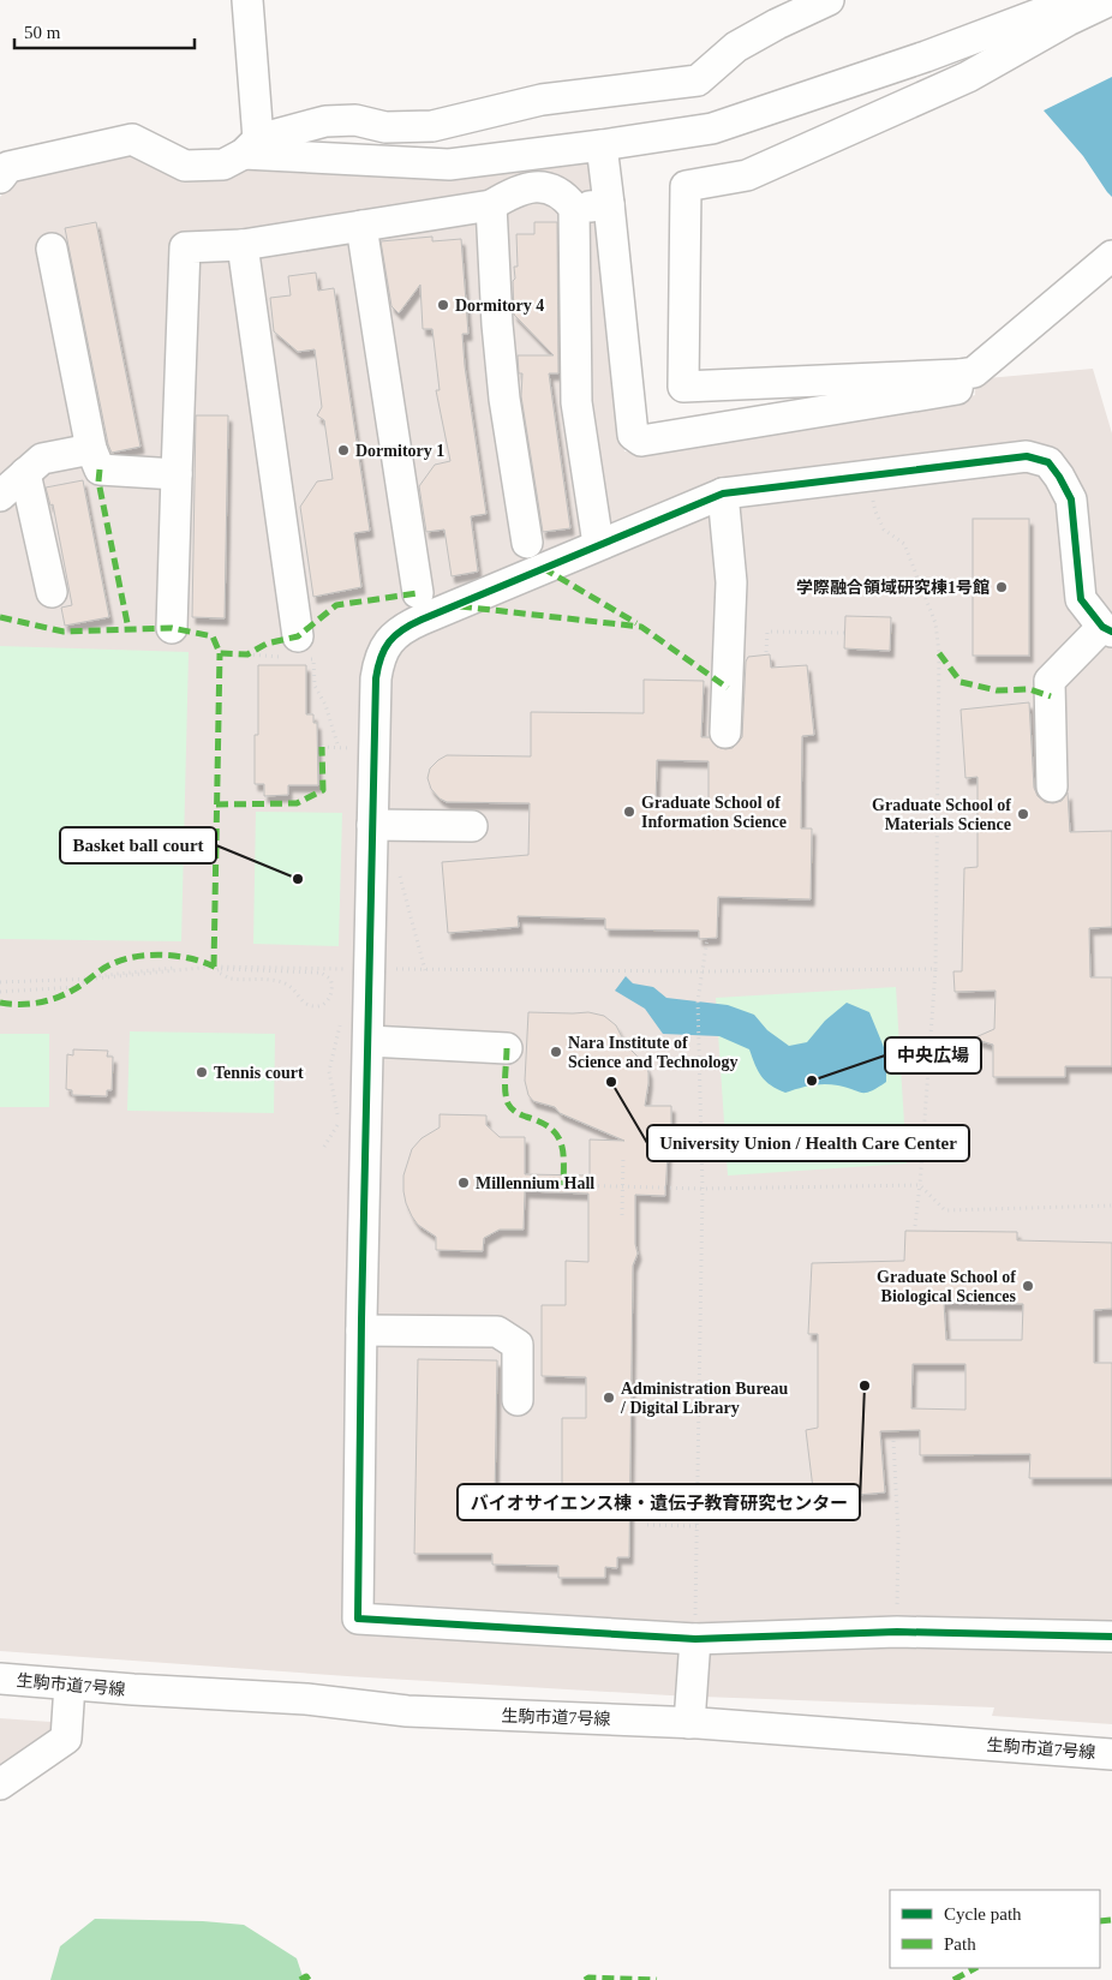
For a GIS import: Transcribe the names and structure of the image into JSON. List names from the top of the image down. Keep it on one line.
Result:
{"streets":{"street":["生駒市道7号線"]},"places":["Dormitory 4","Dormitory 1","学際融合領域研究棟1号館","Graduate School of Information Science","Graduate School of Materials Science","Basket ball court","Nara Institute of Science and Technology","Tennis court","中央広場","University Union / Health Care Center","Millennium Hall","Graduate School of Biological Sciences","バイオサイエンス棟・遺伝子教育研究センター","Administration Bureau / Digital Library"],"legend":["Cycle path","Path"],"scale_bar":"50 m"}
